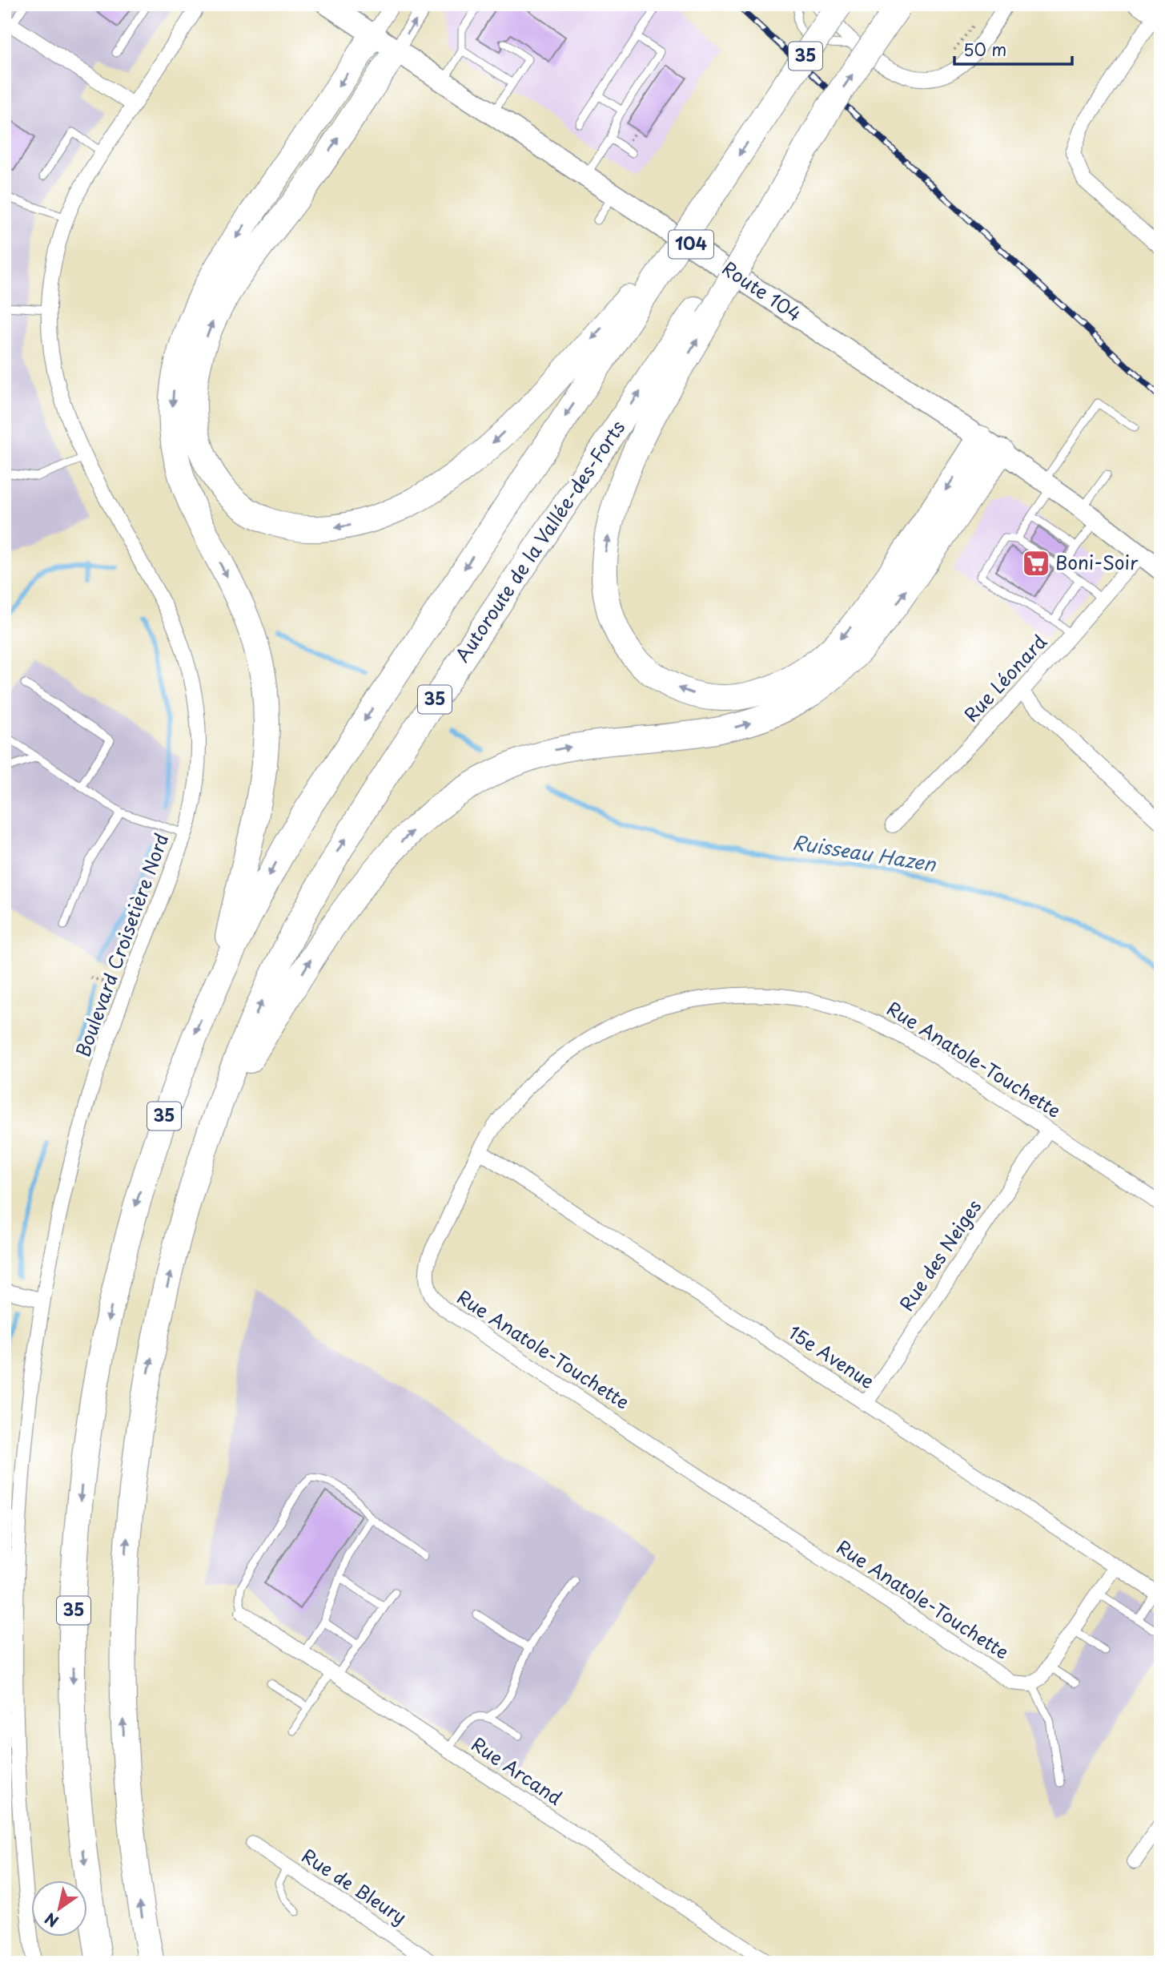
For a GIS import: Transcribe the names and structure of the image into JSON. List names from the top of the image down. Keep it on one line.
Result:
{"streets":{"highway":["35","Autoroute de la Vallée-des-Forts"],"main road":["104","Route 104"],"street":["Rue Léonard","Boulevard Croisetière Nord","Rue Anatole-Touchette","Rue des Neiges","15e Avenue","Rue Arcand","Rue de Bleury"]},"crossings":[["Route 104","Rue Léonard"],["Rue Anatole-Touchette","Rue des Neiges"],["Rue Anatole-Touchette","15e Avenue"],["Rue des Neiges","15e Avenue"]],"water":["Ruisseau Hazen"],"places":{"supermarket":["Boni-Soir"]},"scale_bar":"50 m","north":"bottom left"}
